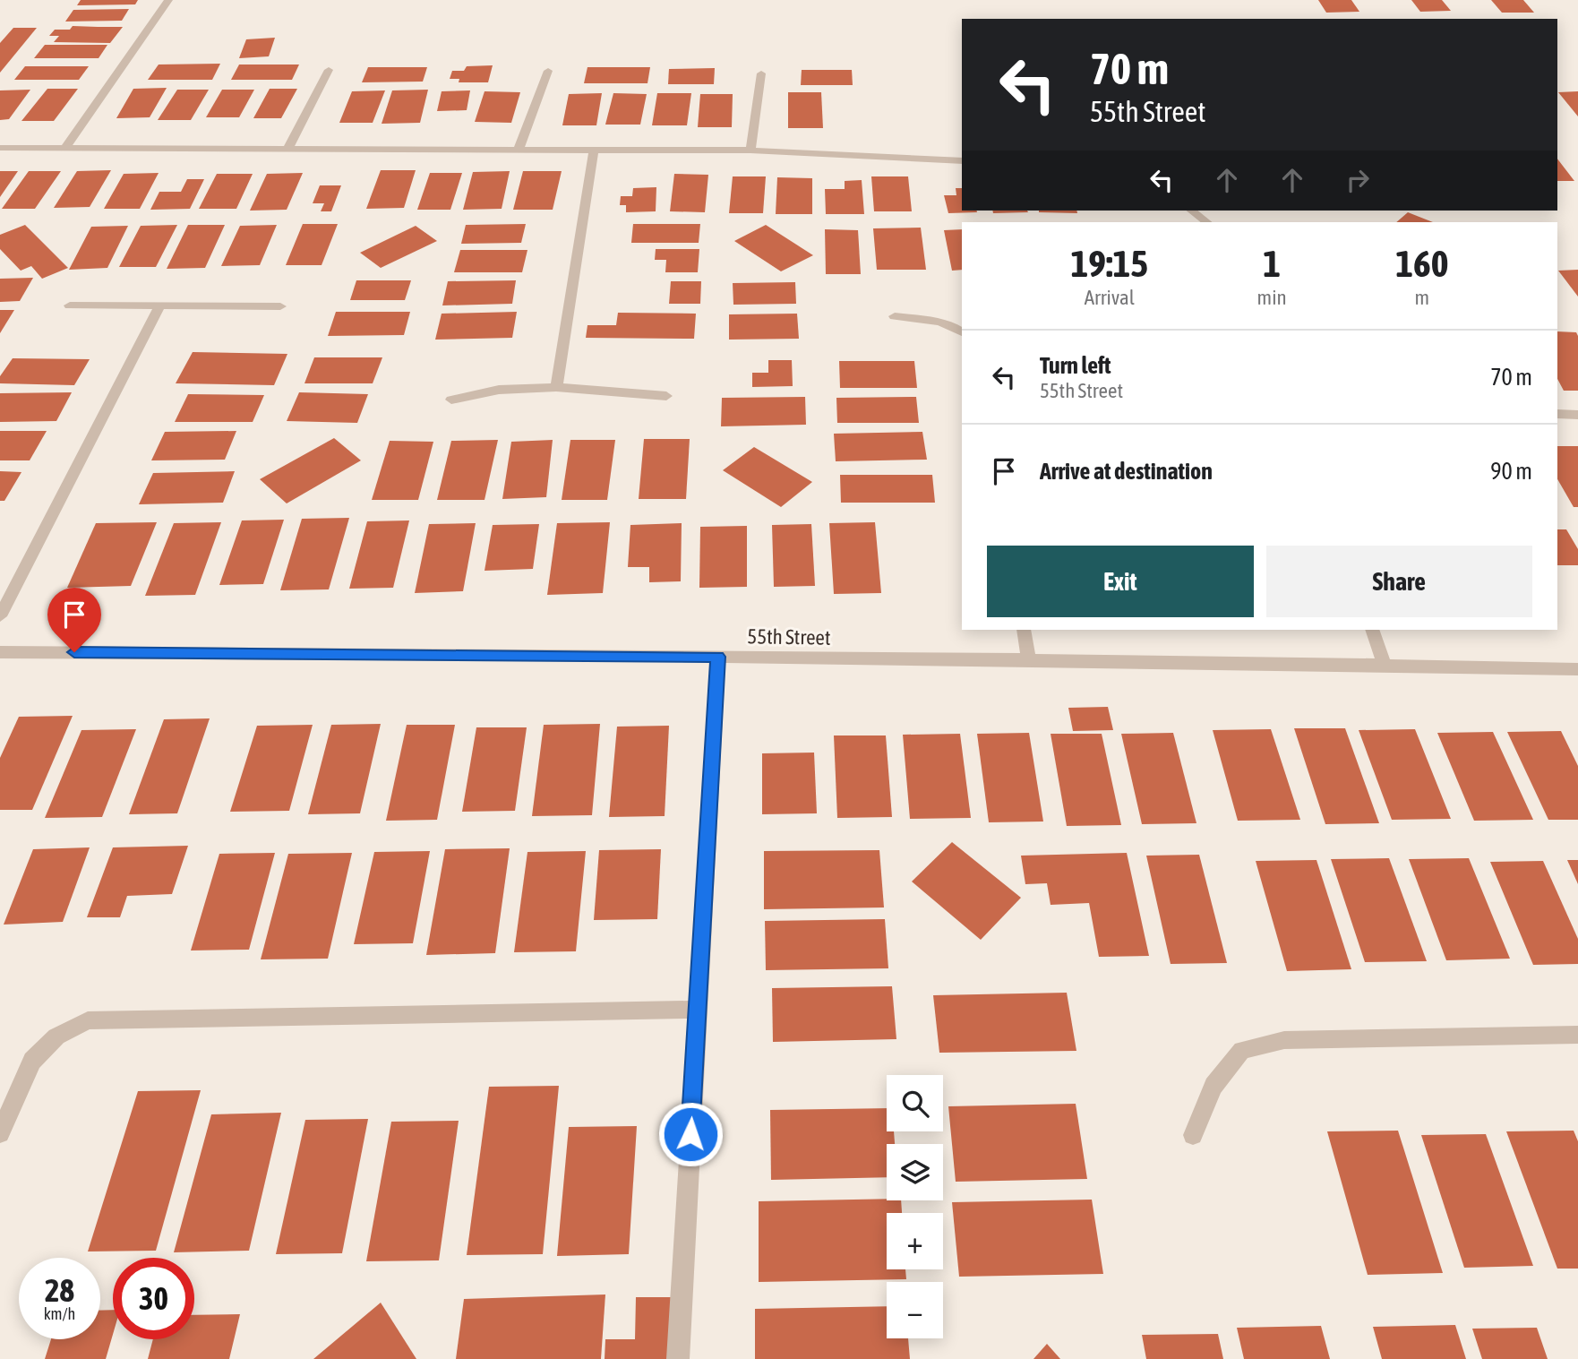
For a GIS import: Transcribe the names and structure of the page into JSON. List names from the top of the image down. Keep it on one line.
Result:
{"streets":{"street":["55th Street"]},"page":{"turn":["70 m","55th Street"],"eta":["19:15","Arrival","1","min","160","m"],"list":[{"name":"Turn left","note":"55th Street","value":"70 m"},{"name":"Arrive at destination","value":"90 m"}],"buttons":["Exit","Share"],"map_buttons":["+","−"],"speed":"28 km/h","limit":"30"}}
